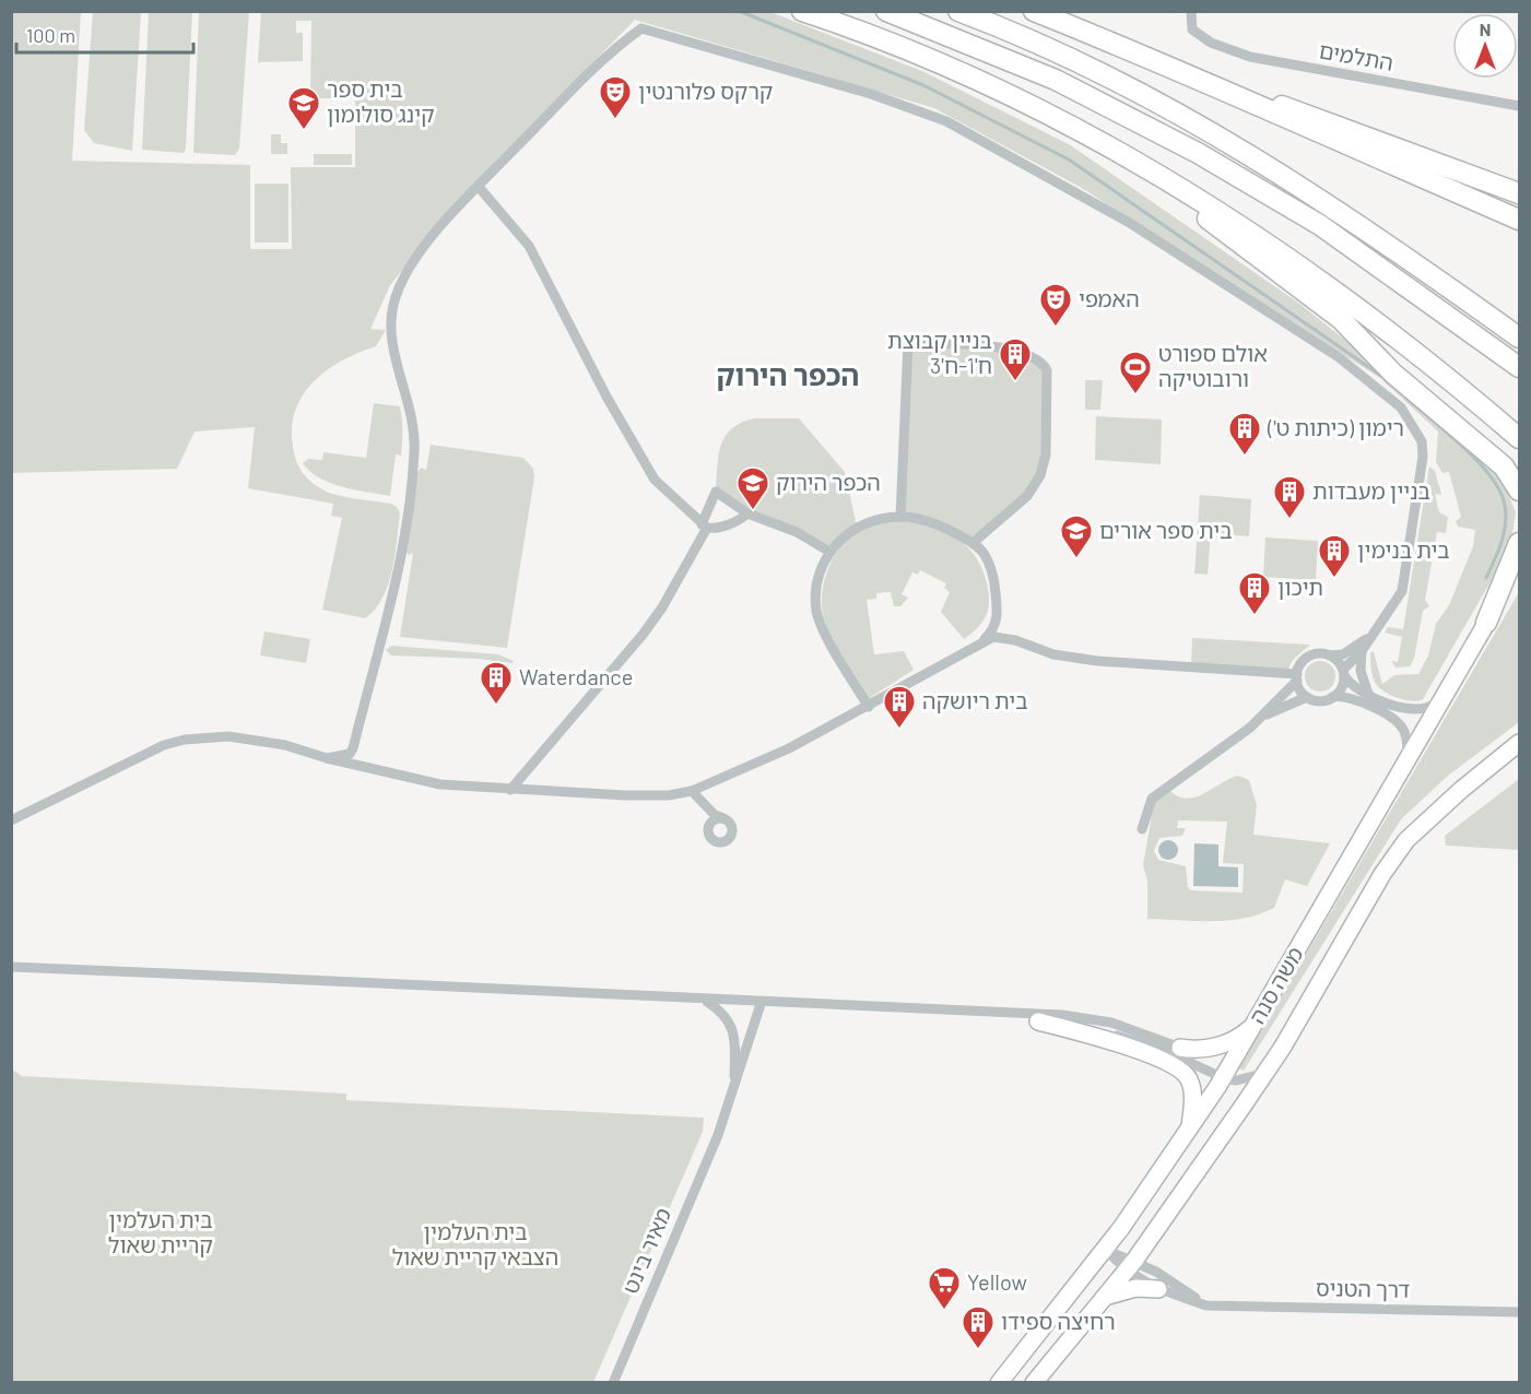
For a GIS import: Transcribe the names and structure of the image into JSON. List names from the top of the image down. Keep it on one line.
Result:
{"streets":{"main road":["משה סנה"],"street":["התלמים","מאיר בינט","דרך הטניס"]},"crossings":[["משה סנה","דרך הטניס"]],"districts":["הכפר הירוק"],"parks":["בית העלמין קריית שאול","בית העלמין הצבאי קריית שאול"],"places":{"theatre":["קרקס פלורנטין","האמפי"],"school or university":["בית ספר קינג סולומון","הכפר הירוק","בית ספר אורים"],"building":["בניין קבוצת ח'1-ח'3","רימון (כיתות ט')","בניין מעבדות","בית בנימין","תיכון","Waterdance","בית ריושקה","רחיצה ספידו"],"sports":["אולם ספורט ורובוטיקה"],"supermarket":["Yellow"]},"scale_bar":"100 m","north":"top"}
